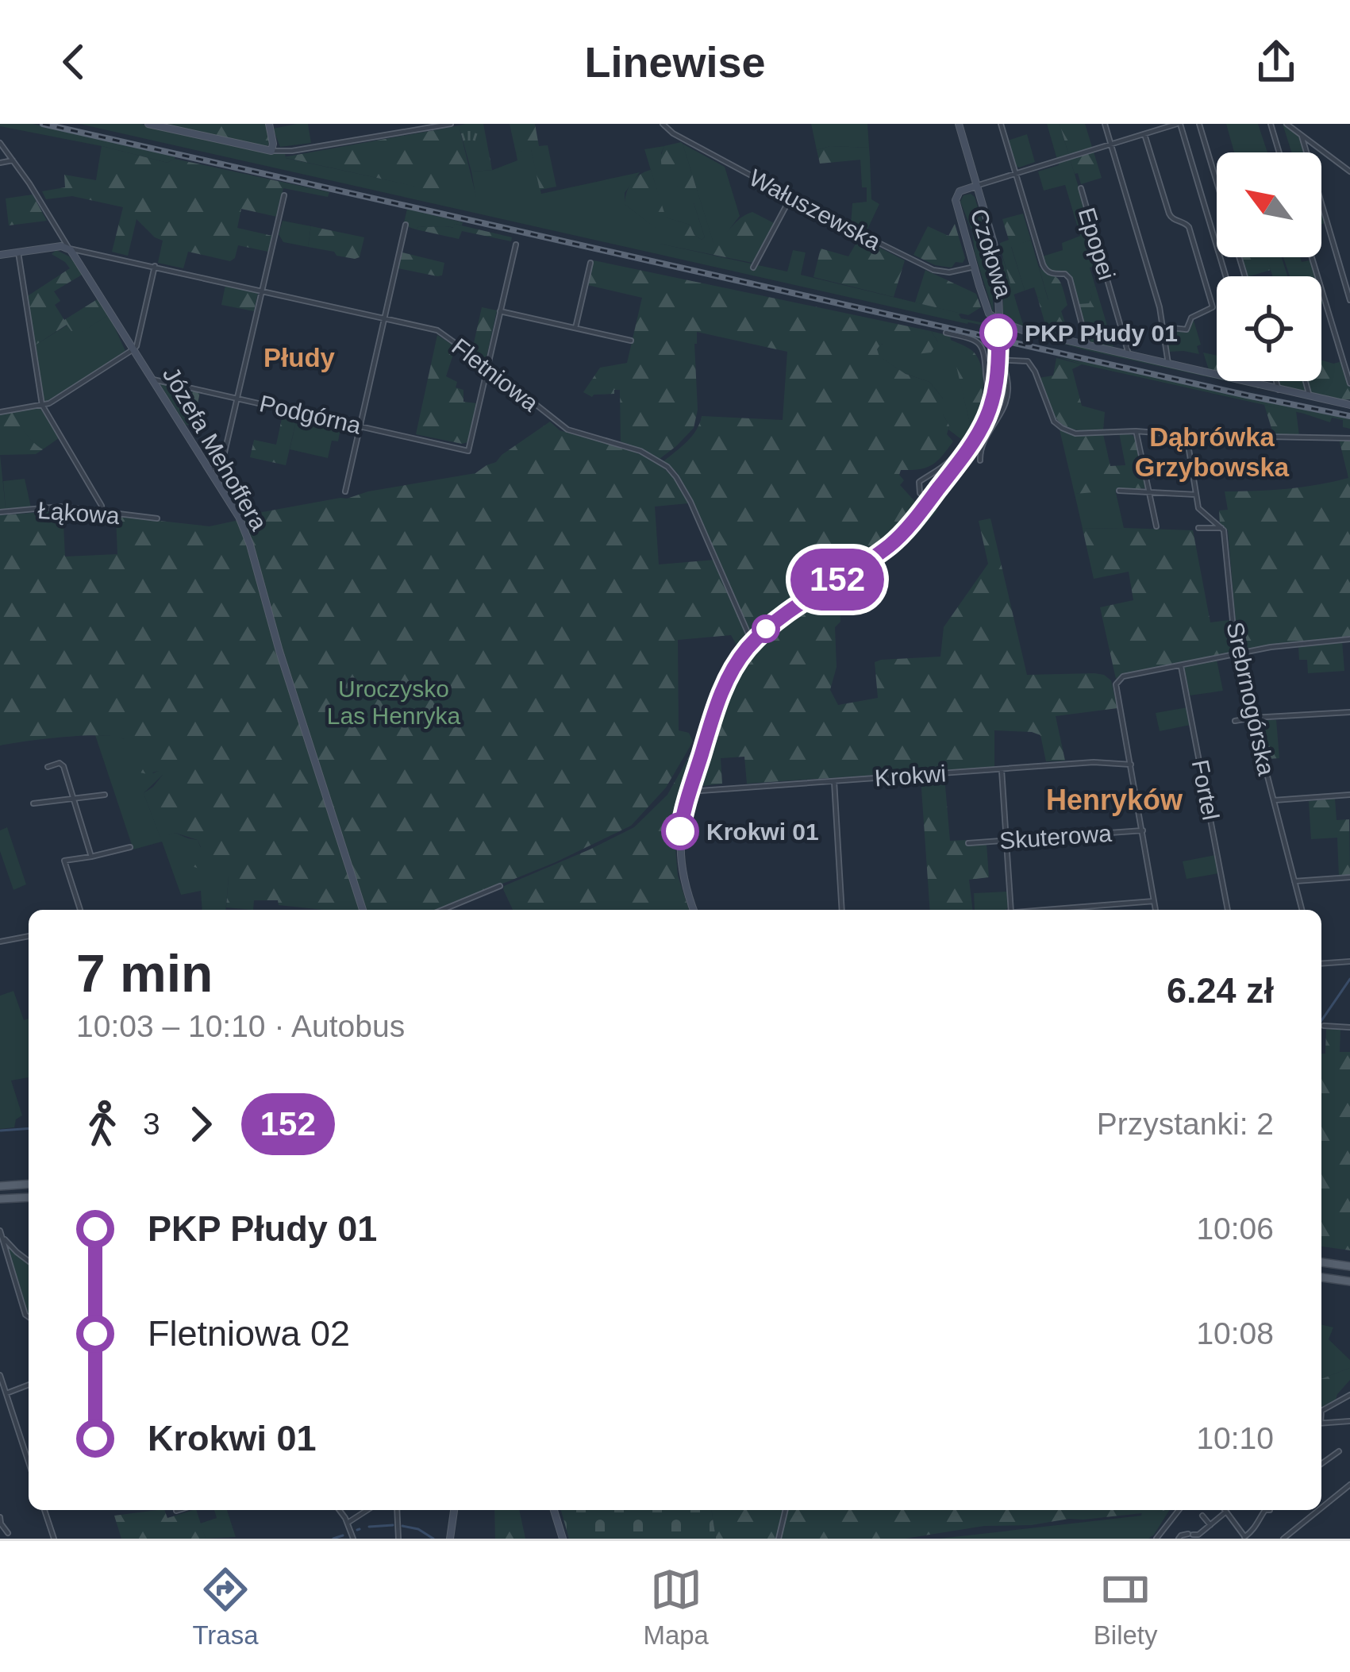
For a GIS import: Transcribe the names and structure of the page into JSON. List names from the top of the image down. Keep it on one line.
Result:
{"streets":{"street":["Wałuszewska","Epopei","Czołowa","Fletniowa","Podgórna","Józefa Mehoffera","Łąkowa","Srebrnogórska","Krokwi","Fortel","Skuterowa"]},"crossings":[["Wałuszewska","Czołowa"],["Epopei","Czołowa"],["Fletniowa","Podgórna"],["Fletniowa","Józefa Mehoffera"],["Podgórna","Józefa Mehoffera"]],"districts":["Płudy","Dąbrówka Grzybowska","Henryków"],"parks":["Uroczysko Las Henryka"],"places":["PKP Płudy 01","Krokwi 01"],"lines":["bus line 152"],"north":"top left","page":{"header":"Linewise","on_map":"152","heading":["7 min","10:03 – 10:10 · Autobus","6.24 zł"],"legs":["3","152","Przystanki: 2"],"list":[{"name":"PKP Płudy 01","value":"10:06"},{"name":"Fletniowa 02","value":"10:08"},{"name":"Krokwi 01","value":"10:10"}],"tabs":["Trasa","Mapa","Bilety"]}}
